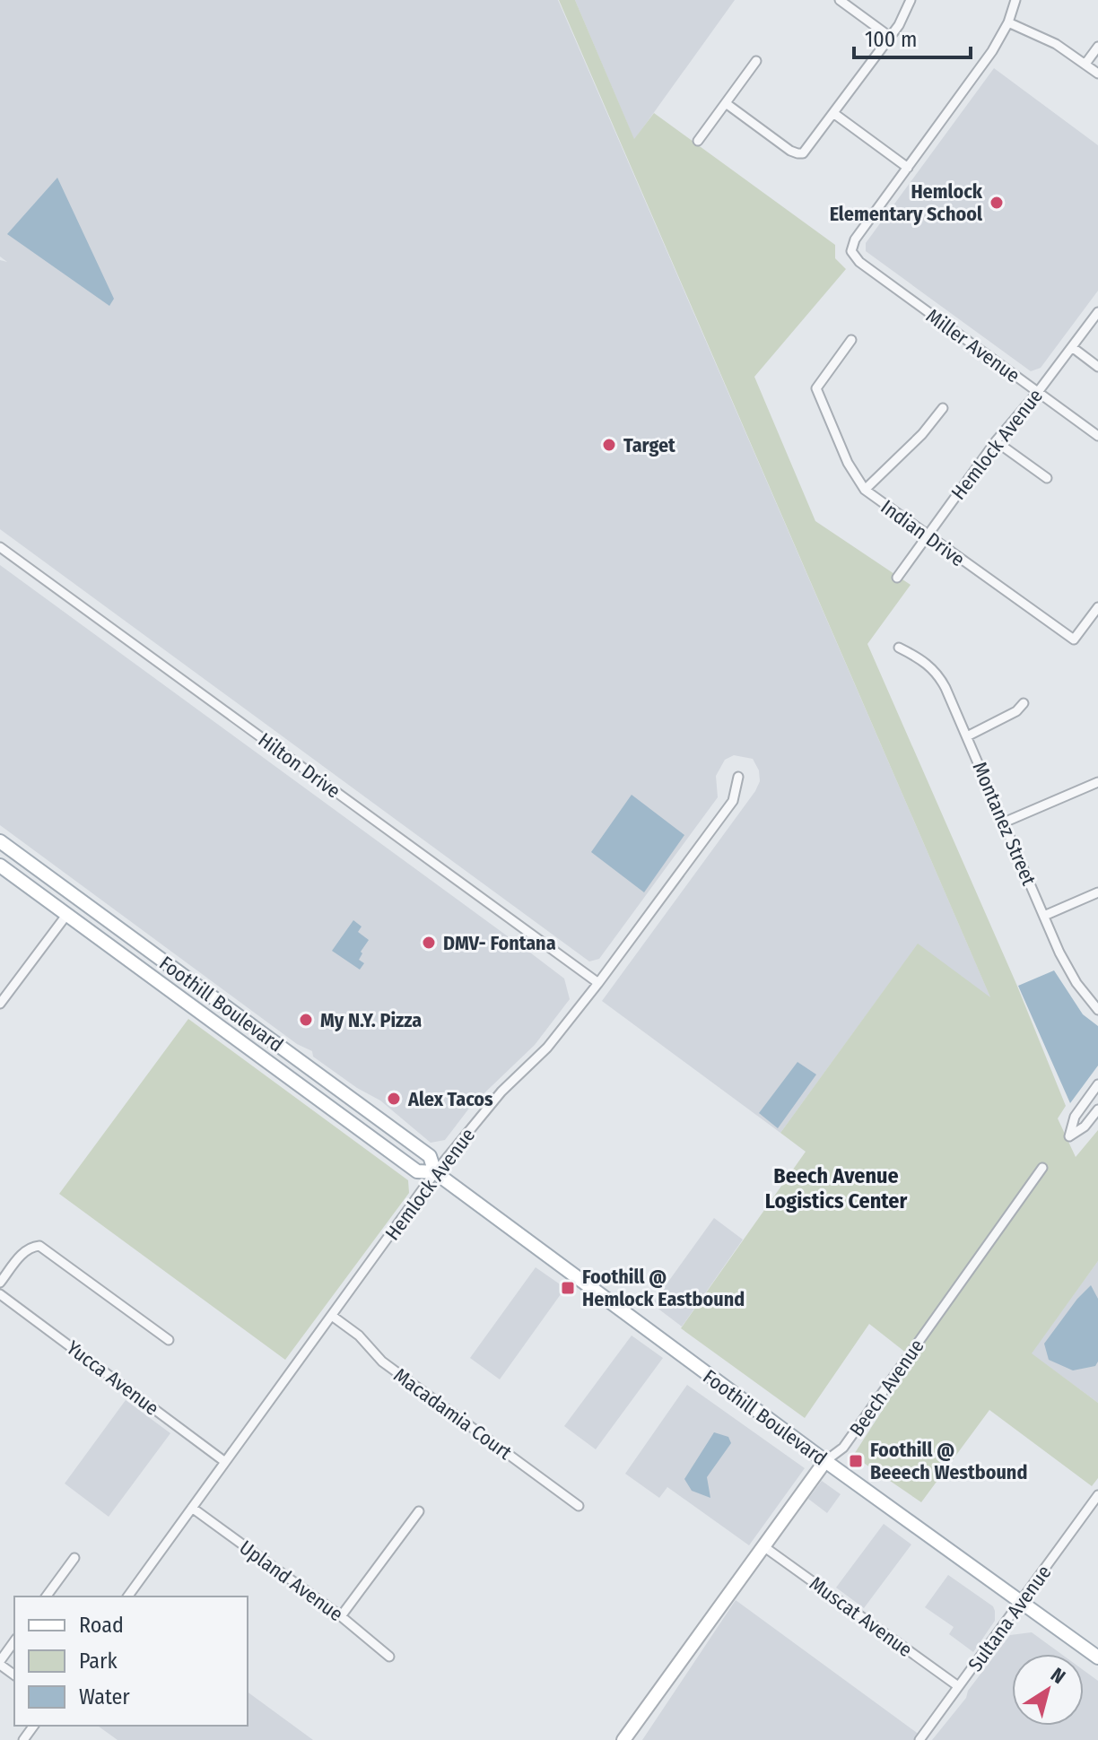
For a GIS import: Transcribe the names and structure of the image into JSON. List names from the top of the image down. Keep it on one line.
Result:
{"streets":{"main road":["Foothill Boulevard","Beech Avenue"],"street":["Miller Avenue","Hemlock Avenue","Indian Drive","Hilton Drive","Montanez Street","Yucca Avenue","Macadamia Court","Upland Avenue","Muscat Avenue","Sultana Avenue"]},"crossings":[["Miller Avenue","Hemlock Avenue"],["Hemlock Avenue","Indian Drive"],["Hemlock Avenue","Hilton Drive"],["Hemlock Avenue","Foothill Boulevard"],["Hemlock Avenue","Yucca Avenue"],["Hemlock Avenue","Macadamia Court"],["Hemlock Avenue","Upland Avenue"],["Foothill Boulevard","Beech Avenue"],["Foothill Boulevard","Sultana Avenue"],["Beech Avenue","Muscat Avenue"],["Muscat Avenue","Sultana Avenue"]],"districts":["Beech Avenue Logistics Center"],"places":{"other":["Hemlock Elementary School","Target","DMV- Fontana","My N.Y. Pizza","Alex Tacos"],"transit":["Foothill @ Hemlock Eastbound","Foothill @ Beeech Westbound"]},"legend":["Road","Park","Water"],"scale_bar":"100 m","north":"top right"}
